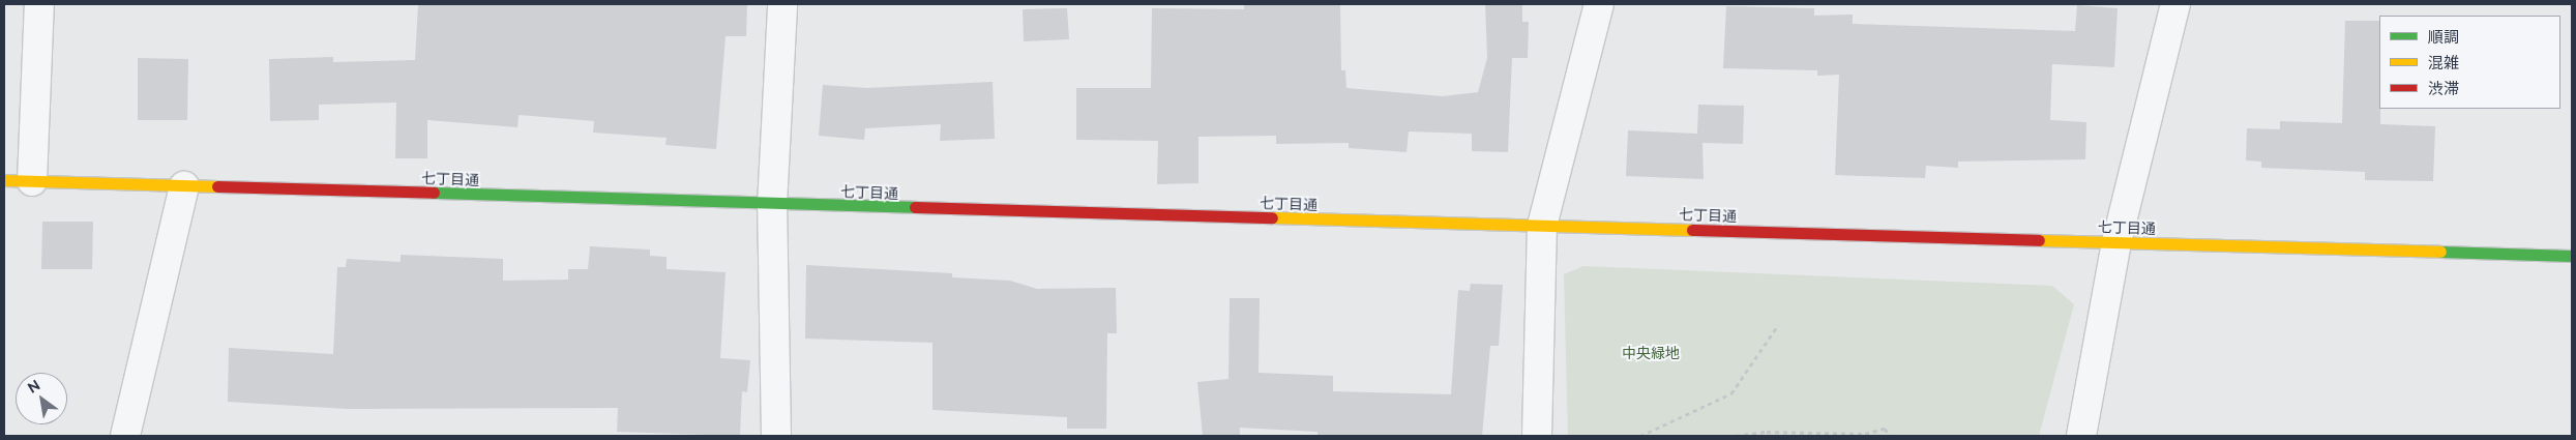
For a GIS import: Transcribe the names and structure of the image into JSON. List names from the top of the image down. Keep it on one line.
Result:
{"streets":{"street":["七丁目通"]},"parks":["中央緑地"],"legend":["順調","混雑","渋滞"],"north":"top left"}
